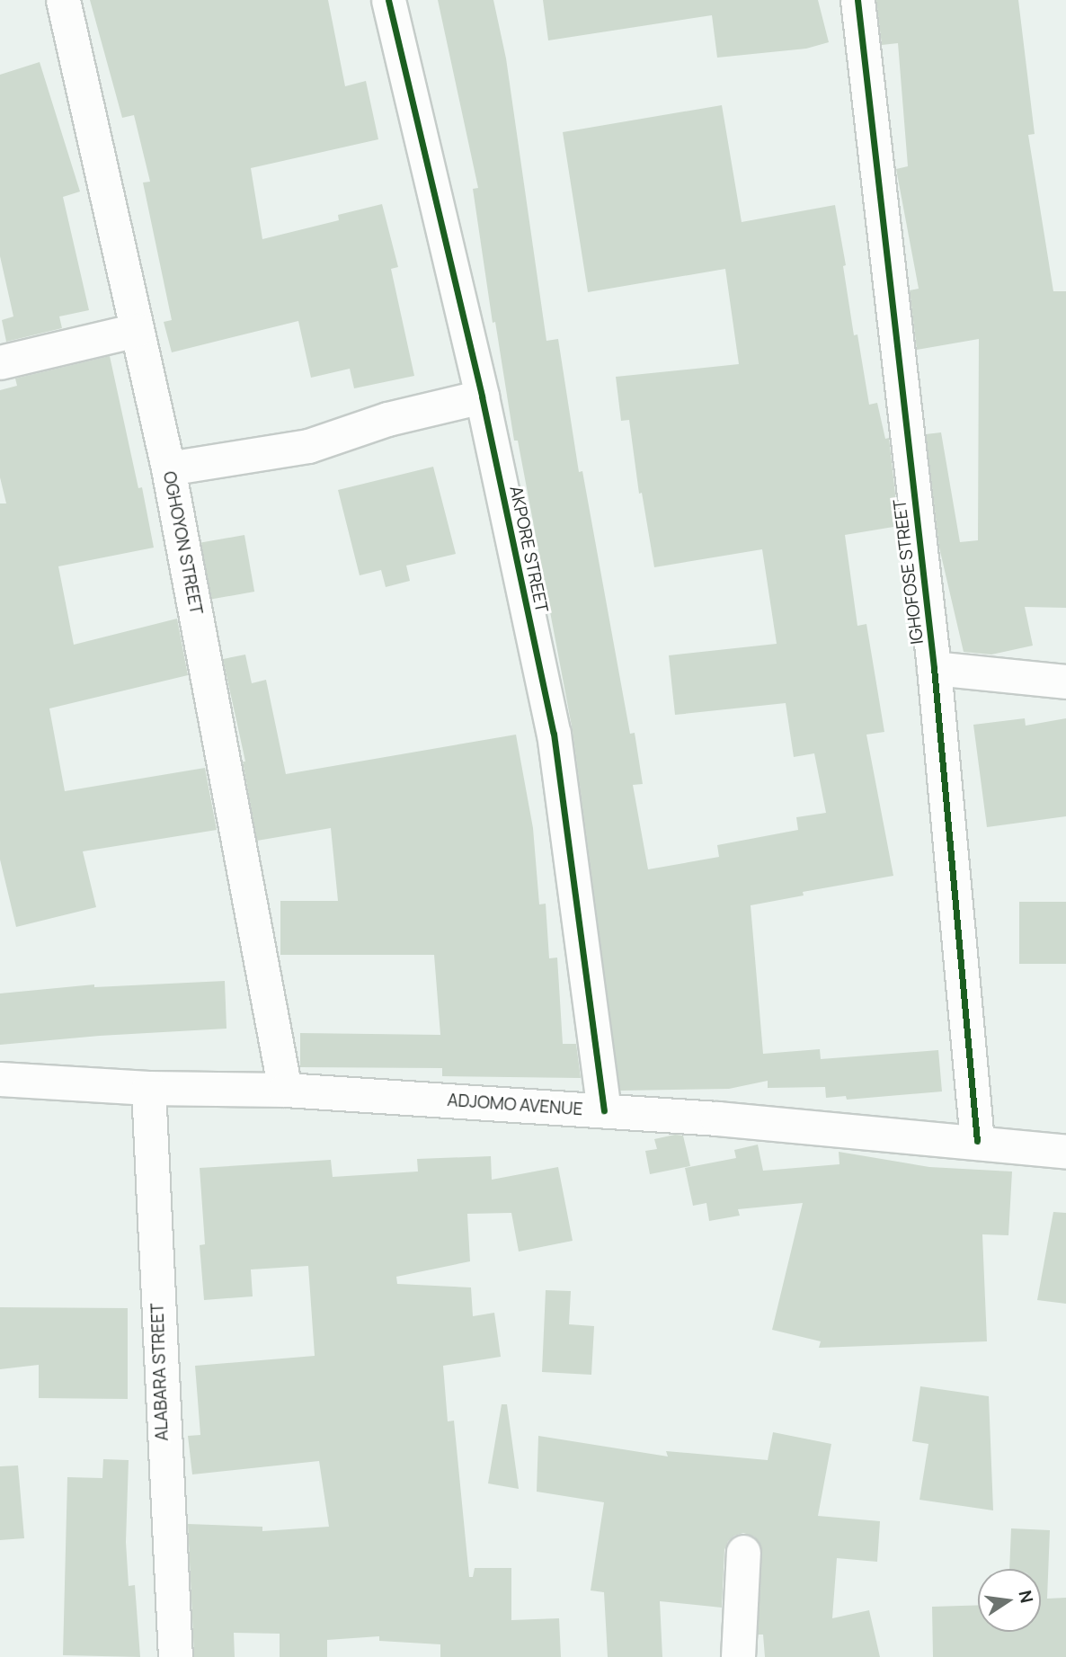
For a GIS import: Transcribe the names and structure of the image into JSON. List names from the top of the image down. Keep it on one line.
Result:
{"streets":{"street":["OGHOYON STREET","AKPORE STREET","IGHOFOSE STREET","ADJOMO AVENUE","ALABARA STREET"]},"crossings":[["OGHOYON STREET","ADJOMO AVENUE"],["AKPORE STREET","ADJOMO AVENUE"],["IGHOFOSE STREET","ADJOMO AVENUE"],["ADJOMO AVENUE","ALABARA STREET"]],"north":"right"}
